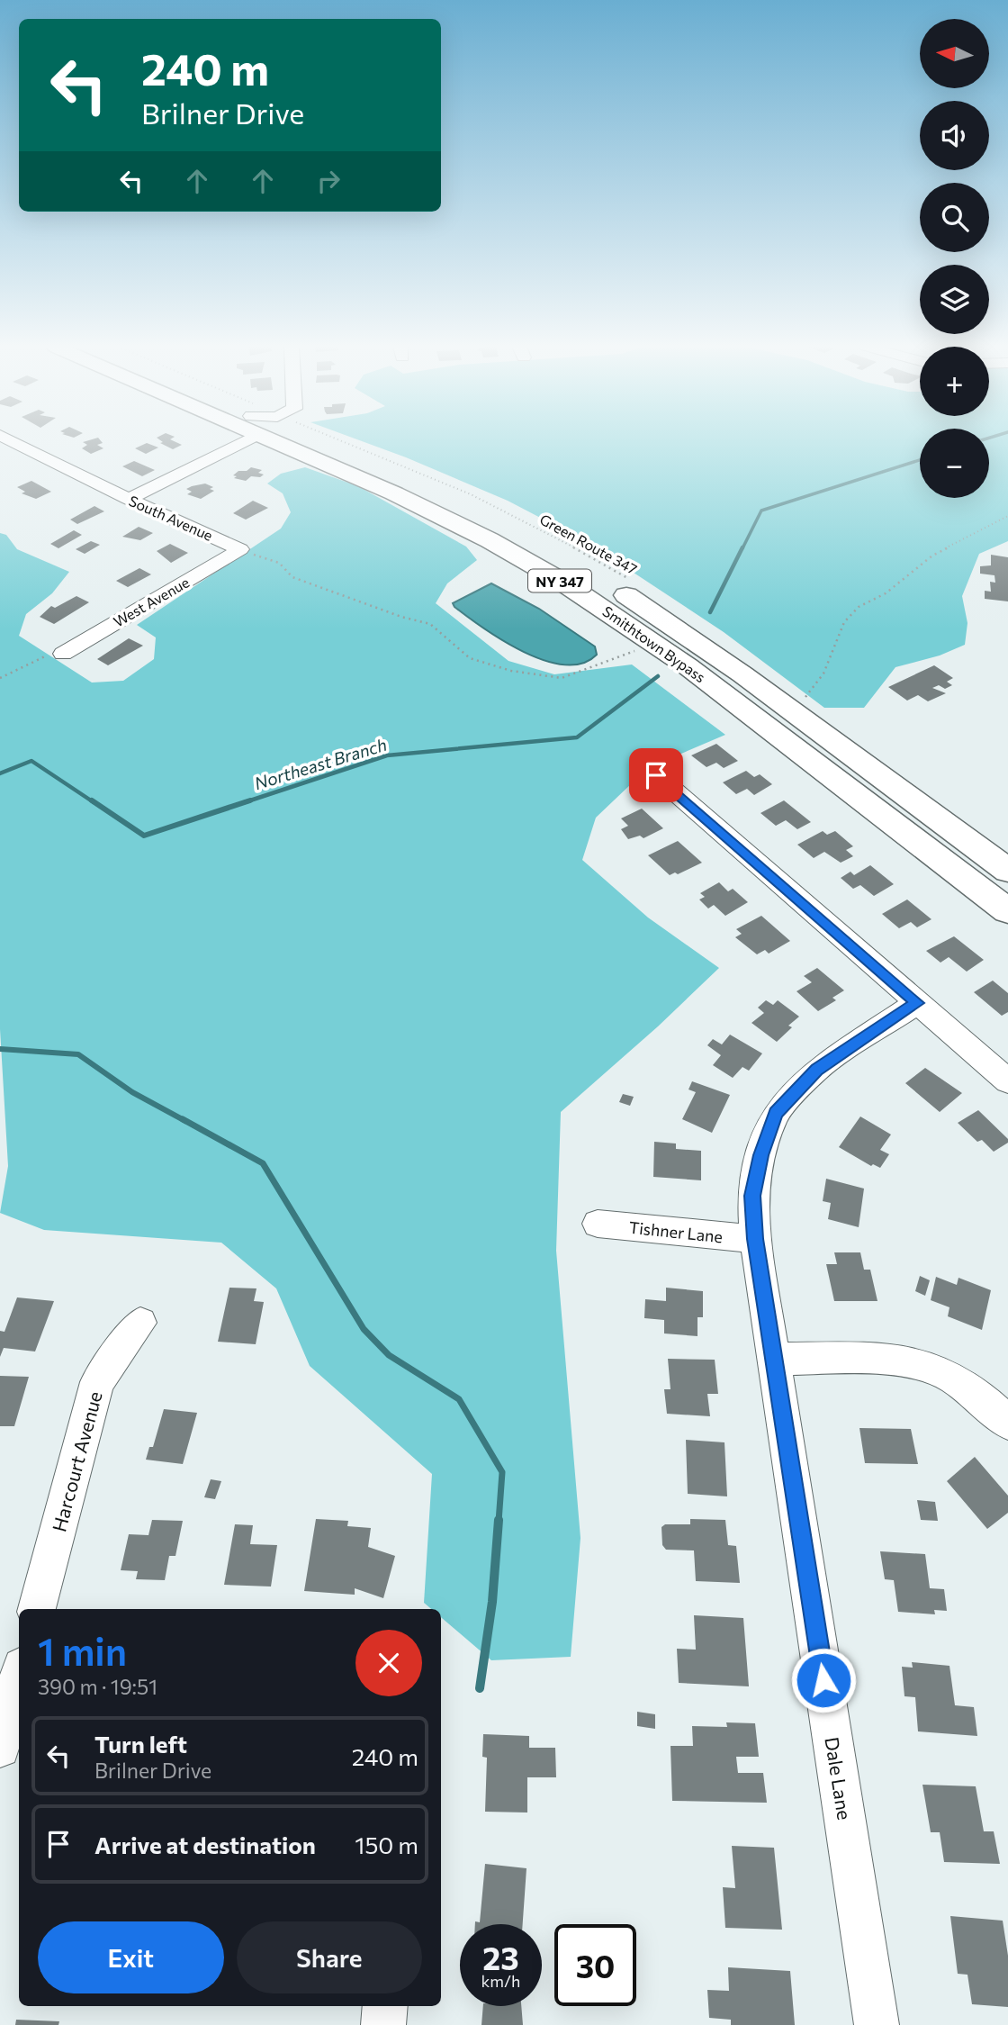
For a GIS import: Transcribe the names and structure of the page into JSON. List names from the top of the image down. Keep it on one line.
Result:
{"streets":{"highway":["NY 347","Smithtown Bypass"],"street":["South Avenue","West Avenue","Tishner Lane","Harcourt Avenue","Dale Lane"],"path":["Green Route 347"]},"crossings":[["South Avenue","West Avenue"],["Tishner Lane","Dale Lane"]],"water":["Northeast Branch"],"north":"left","page":{"map_buttons":["+","−"],"turn":["240 m","Brilner Drive"],"heading":["1 min","390 m · 19:51"],"list":[{"name":"Turn left","note":"Brilner Drive","value":"240 m"},{"name":"Arrive at destination","value":"150 m"}],"buttons":["Exit","Share"],"speed":"23 km/h","limit":"30"}}
